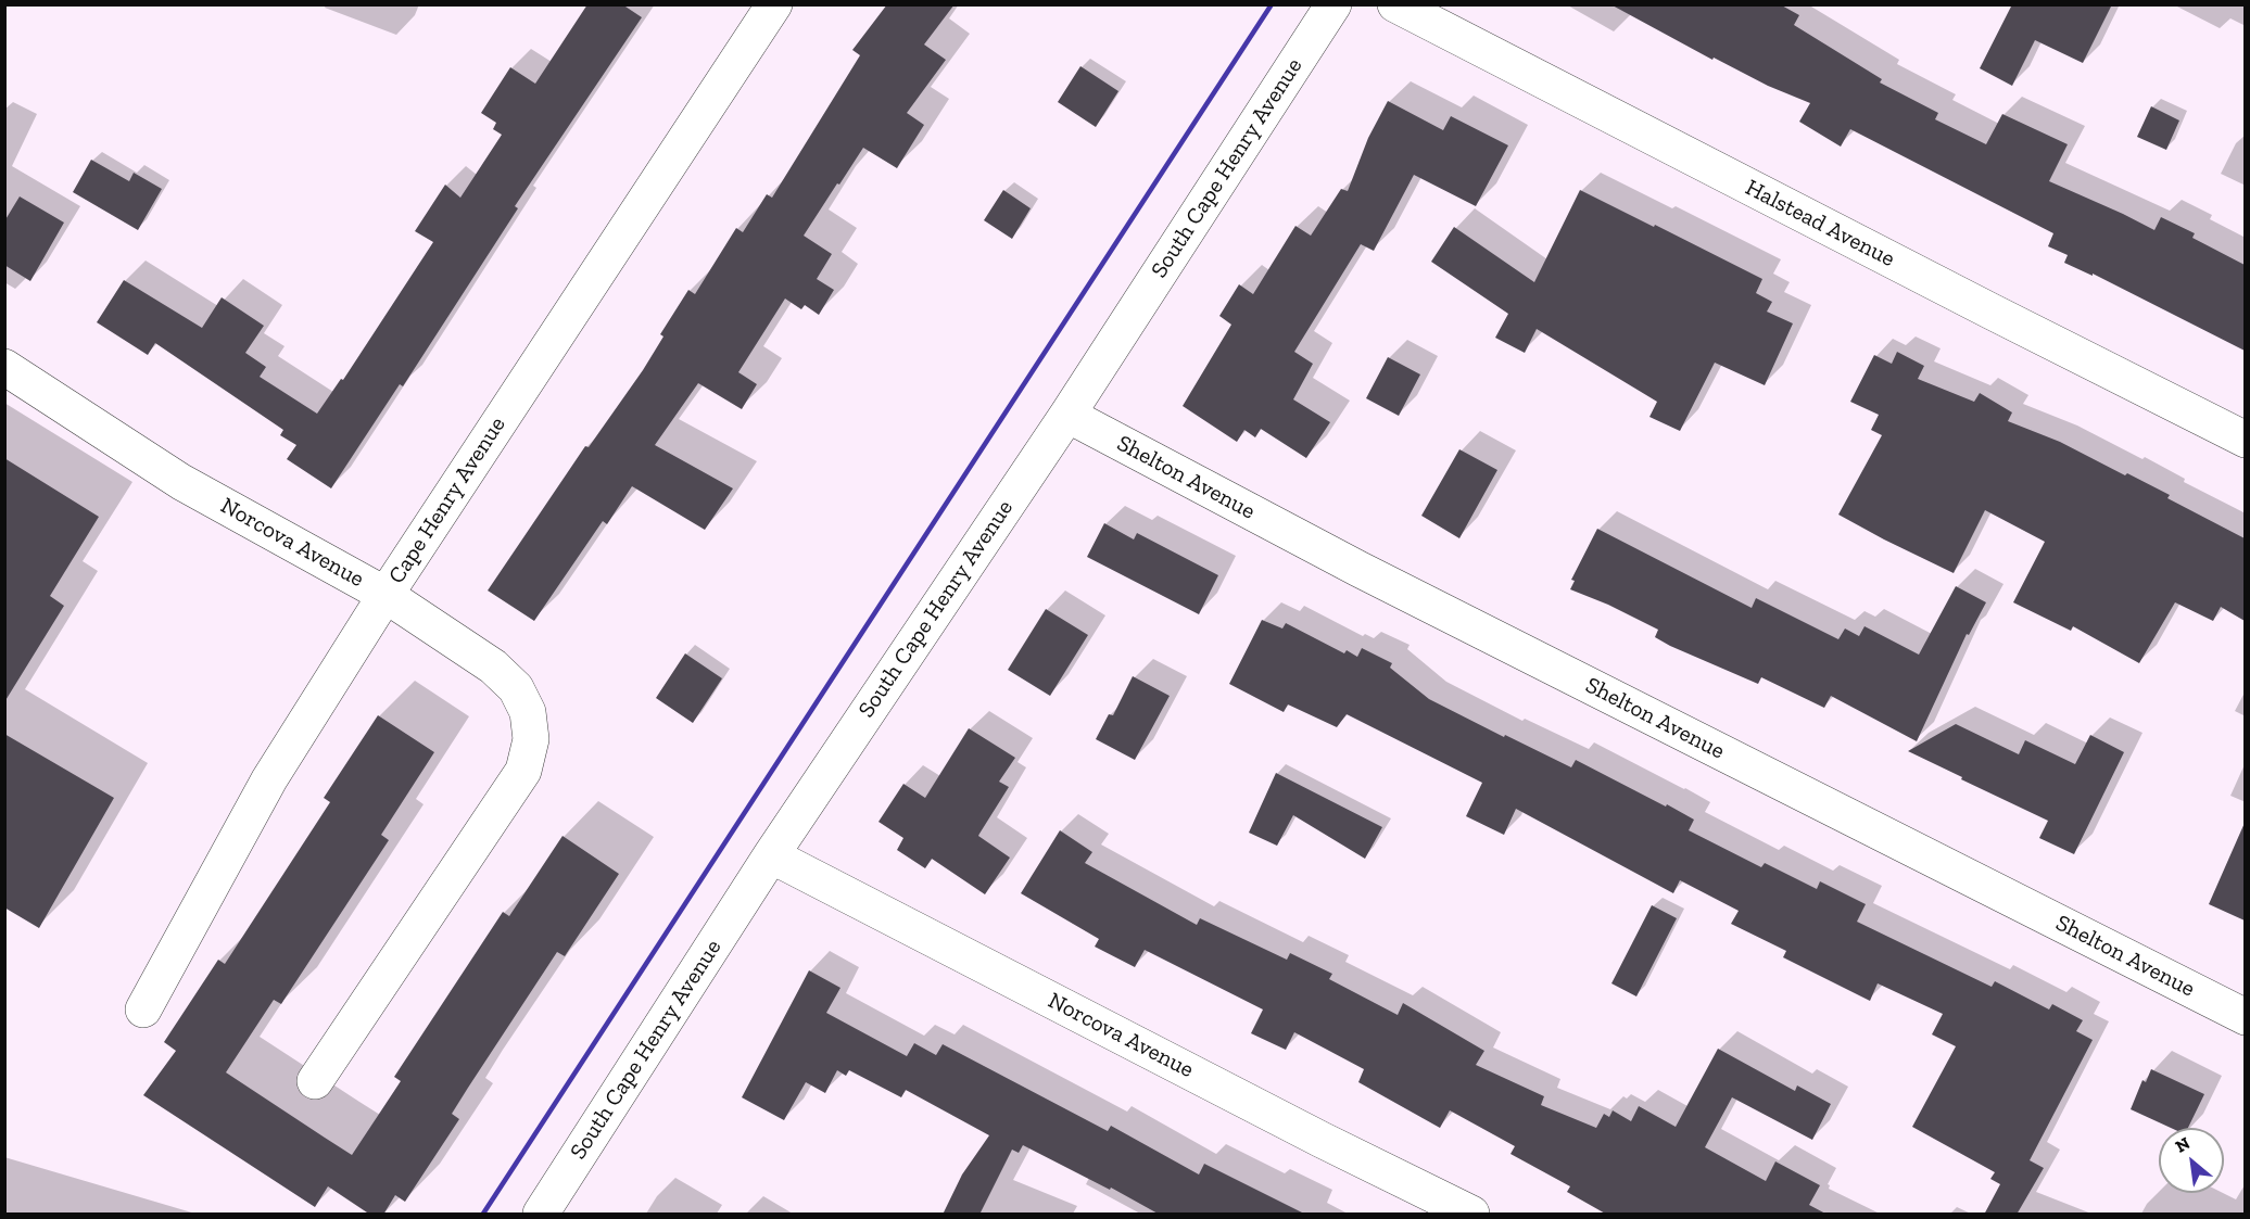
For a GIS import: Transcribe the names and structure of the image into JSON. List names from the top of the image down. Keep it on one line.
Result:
{"streets":{"street":["South Cape Henry Avenue","Halstead Avenue","Shelton Avenue","Cape Henry Avenue","Norcova Avenue"]},"crossings":[["South Cape Henry Avenue","Shelton Avenue"],["South Cape Henry Avenue","Norcova Avenue"],["Cape Henry Avenue","Norcova Avenue"]],"north":"top left"}
